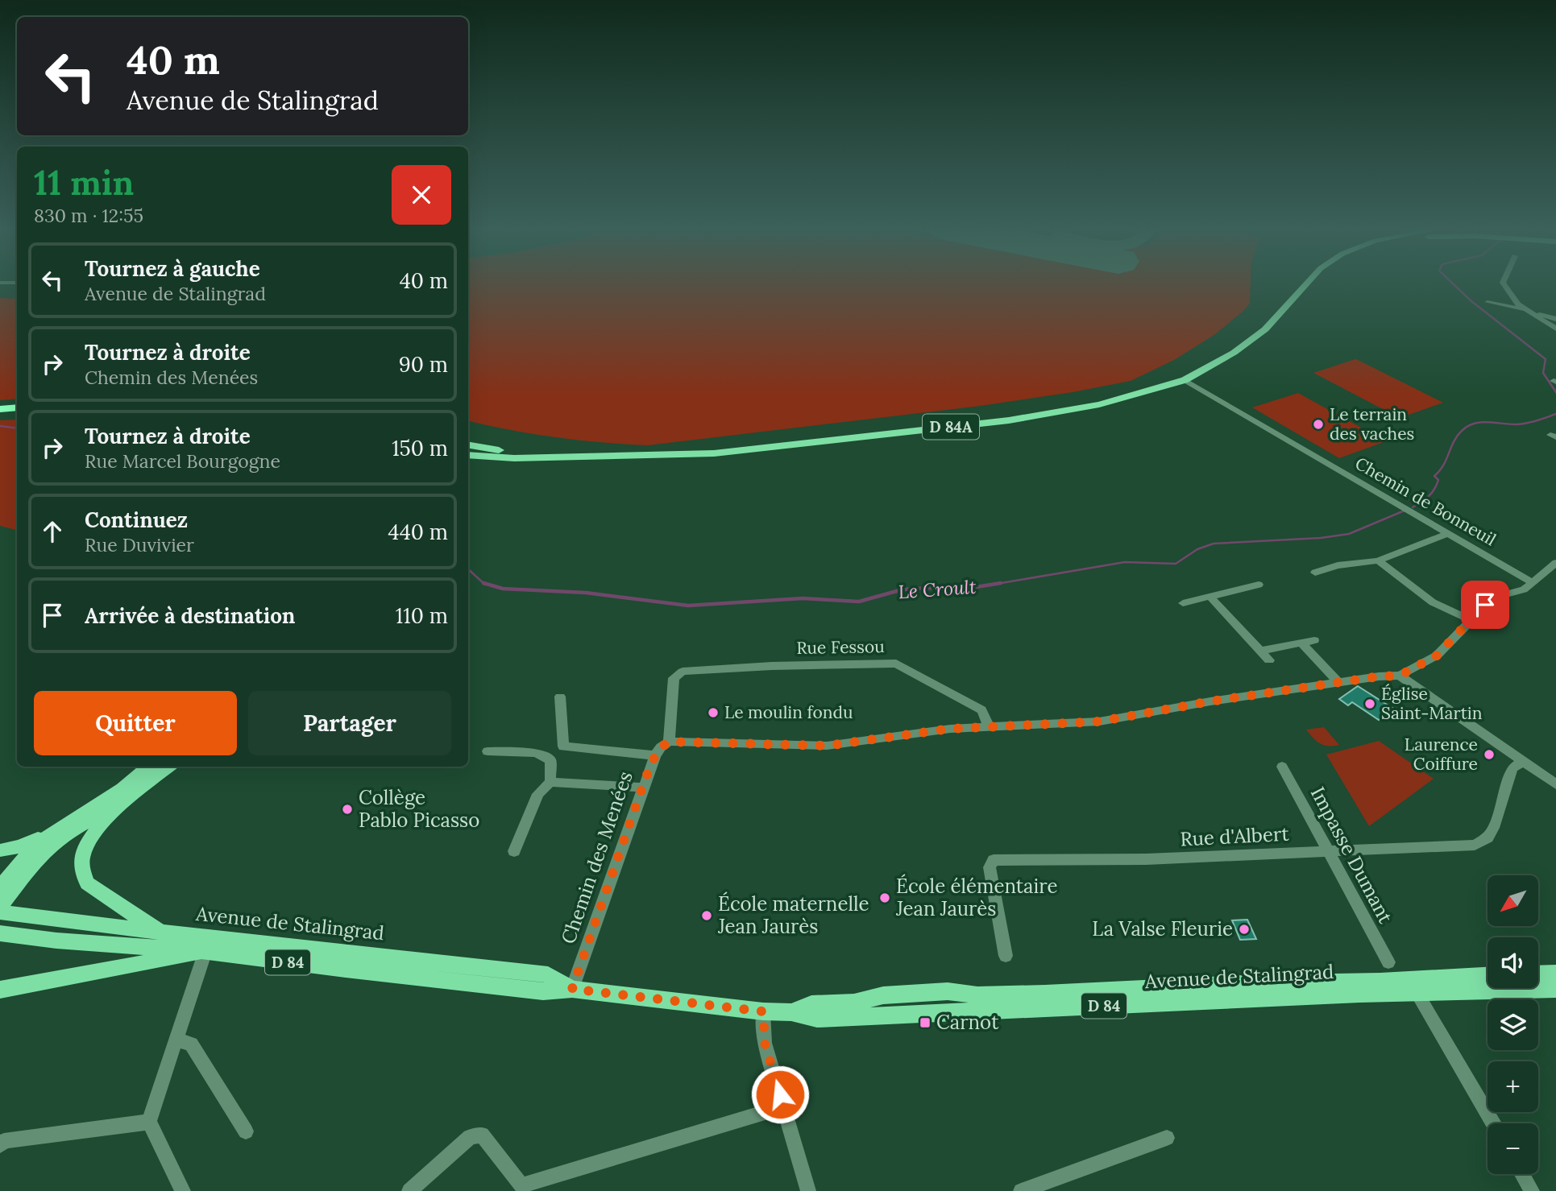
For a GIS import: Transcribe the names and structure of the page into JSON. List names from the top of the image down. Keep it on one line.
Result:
{"streets":{"main road":["D 84A","Avenue de Stalingrad","D 84"],"street":["Chemin de Bonneuil","Rue Fessou","Rue d'Albert","Impasse Dumant","Chemin des Menées"]},"crossings":[["D 84A","Chemin de Bonneuil"],["Rue Fessou","Chemin des Menées"],["Rue d'Albert","Impasse Dumant"],["Chemin des Menées","Avenue de Stalingrad"]],"water":["Le Croult"],"places":{"other":["Le terrain des vaches","Église Saint-Martin","Le moulin fondu","Laurence Coiffure","Collège Pablo Picasso","École élémentaire Jean Jaurès","École maternelle Jean Jaurès","La Valse Fleurie"],"transit":["Carnot"]},"north":"bottom left","page":{"turn":["40 m","Avenue de Stalingrad"],"heading":["11 min","830 m · 12:55"],"list":[{"name":"Tournez à gauche","note":"Avenue de Stalingrad","value":"40 m"},{"name":"Tournez à droite","note":"Chemin des Menées","value":"90 m"},{"name":"Tournez à droite","note":"Rue Marcel Bourgogne","value":"150 m"},{"name":"Continuez","note":"Rue Duvivier","value":"440 m"},{"name":"Arrivée à destination","value":"110 m"}],"buttons":["Quitter","Partager"],"map_buttons":["+","−"]}}
